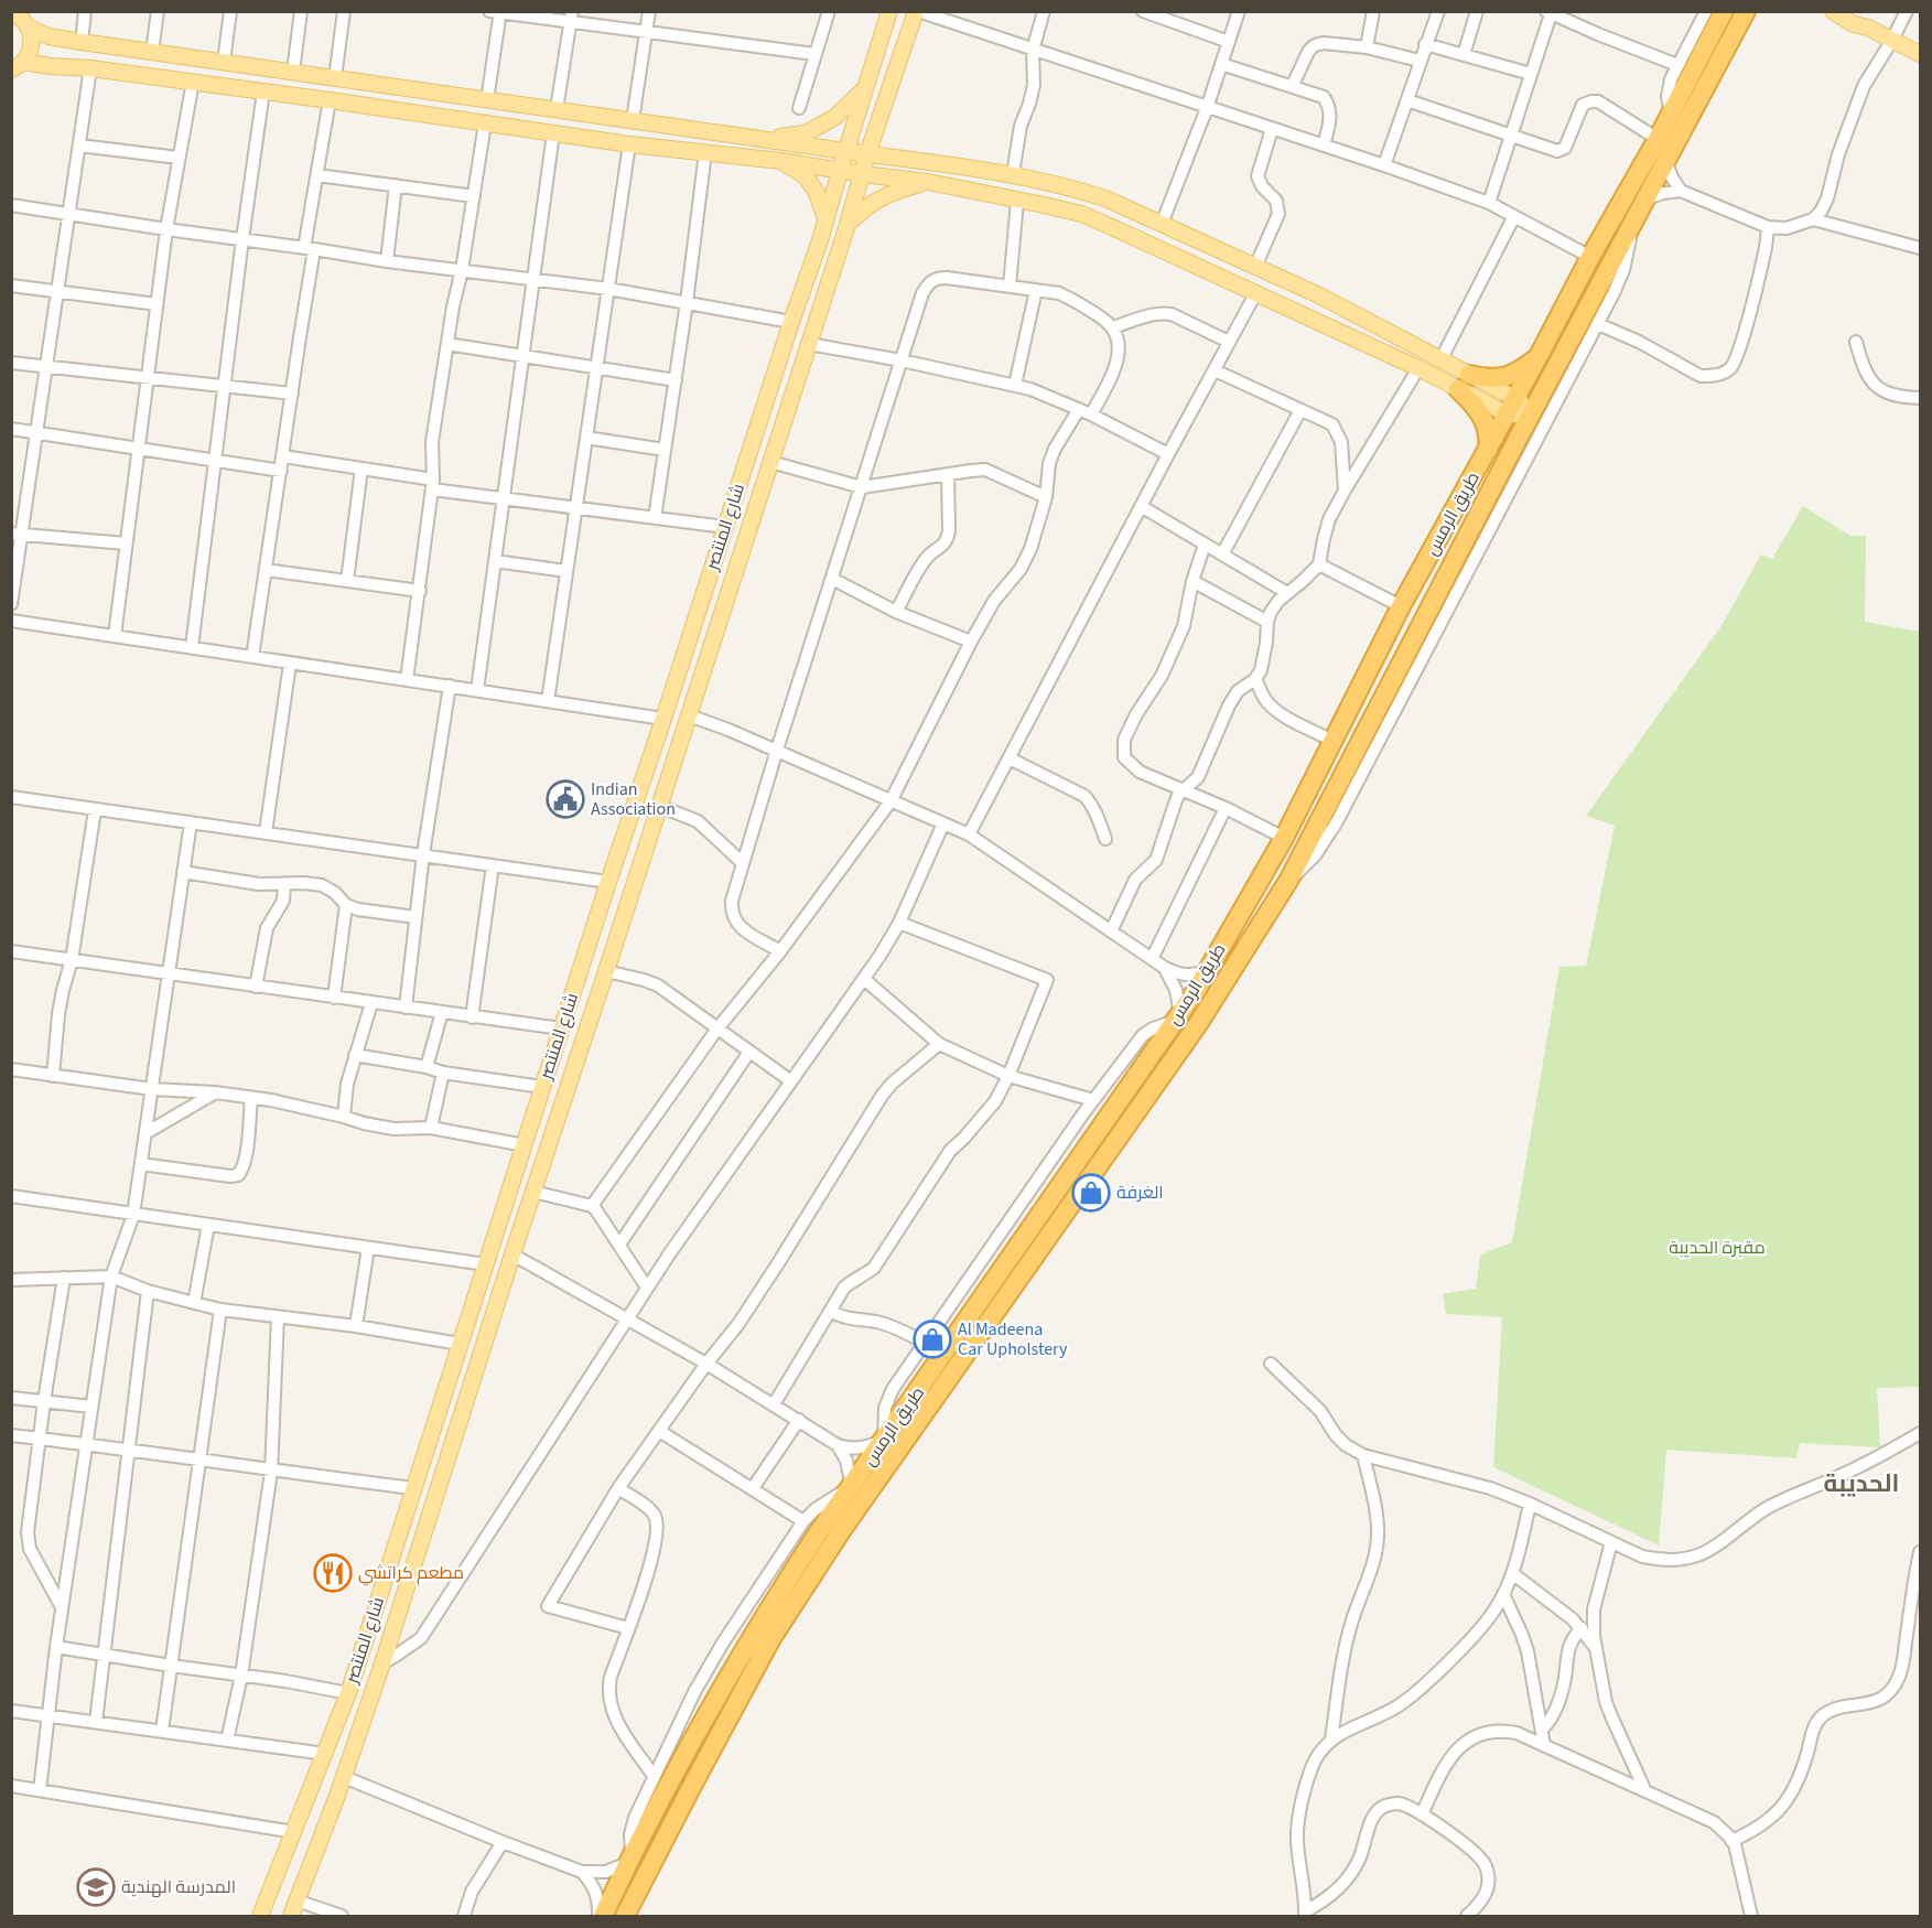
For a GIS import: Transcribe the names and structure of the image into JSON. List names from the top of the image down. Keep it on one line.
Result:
{"streets":{"highway":["طريق الرمس"],"main road":["شارع المنتصر"]},"districts":["الحديبة"],"parks":["مقبرة الحديبة"],"places":{"public building":["Indian Association"],"shop":["الغرفة","Al Madeena Car Upholstery"],"restaurant":["مطعم كراتشي"],"school or university":["المدرسة الهندية"]}}
